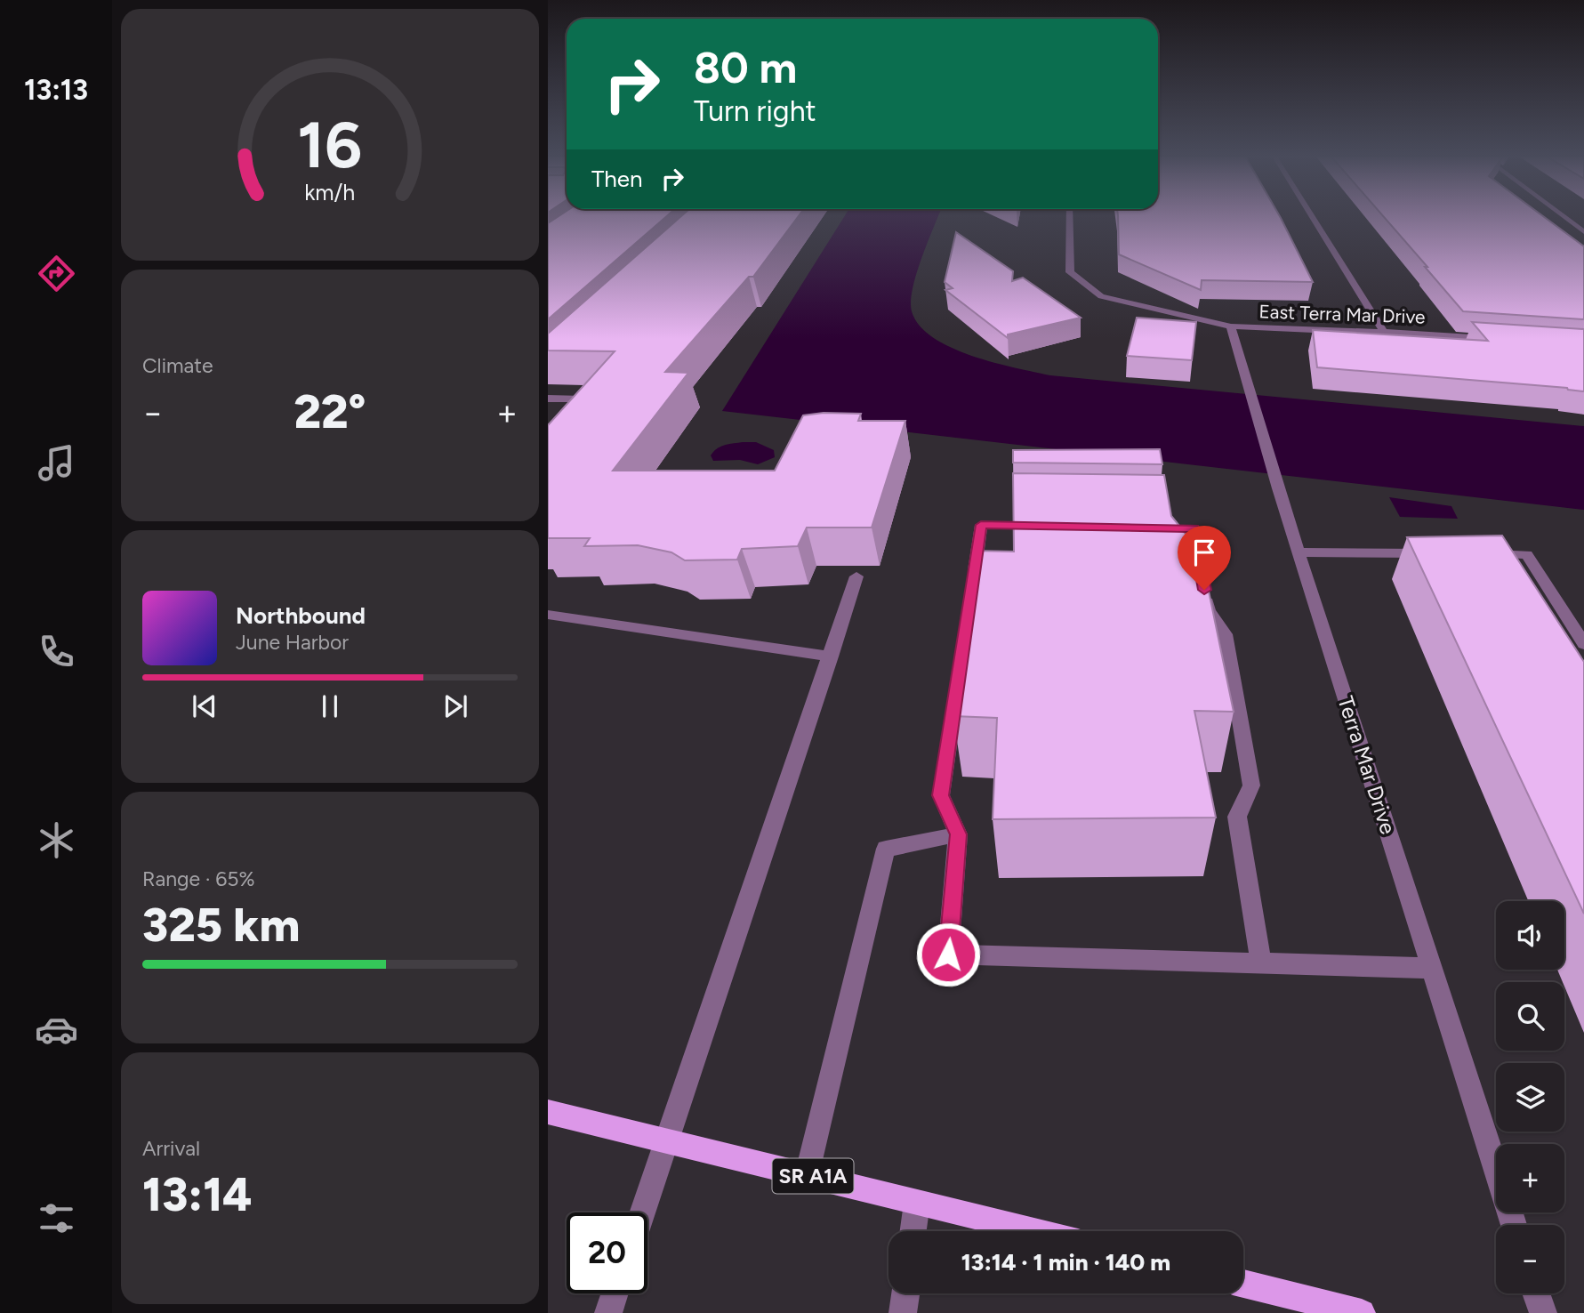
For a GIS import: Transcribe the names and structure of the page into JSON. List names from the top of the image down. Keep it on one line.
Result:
{"streets":{"main road":["SR A1A"],"street":["East Terra Mar Drive","Terra Mar Drive"]},"crossings":[["East Terra Mar Drive","Terra Mar Drive"]],"page":{"tabs":"13:13","turn":["80 m","Turn right"],"then":"Then","tile":["Climate",["Range · 65%","325 km"],["Arrival","13:14"]],"heat":["−","22°","+"],"song":["Northbound","June Harbor"],"map_buttons":["+","−"],"limit":"20","trip":"13:14 · 1 min · 140 m","gauge":["16","km/h"]}}
